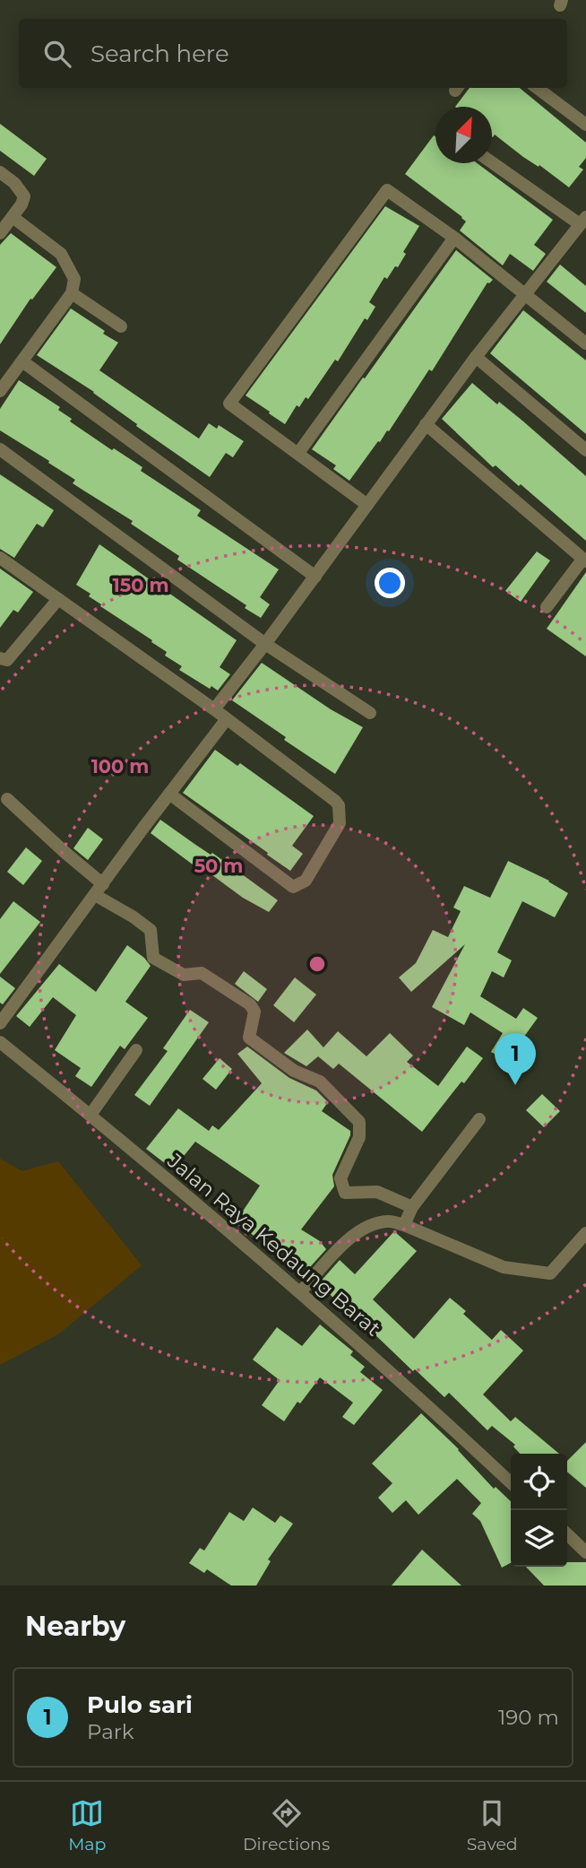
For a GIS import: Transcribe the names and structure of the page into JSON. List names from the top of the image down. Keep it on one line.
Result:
{"streets":{"street":["Jalan Raya Kedaung Barat"]},"north":"top right","page":{"search":"Search here","pins":"1","heading":"Nearby","list":[{"mark":"1","name":"Pulo sari","note":"Park","value":"190 m"}],"nav":["Map","Directions","Saved"]},"rings":["150 m","100 m","50 m"]}
